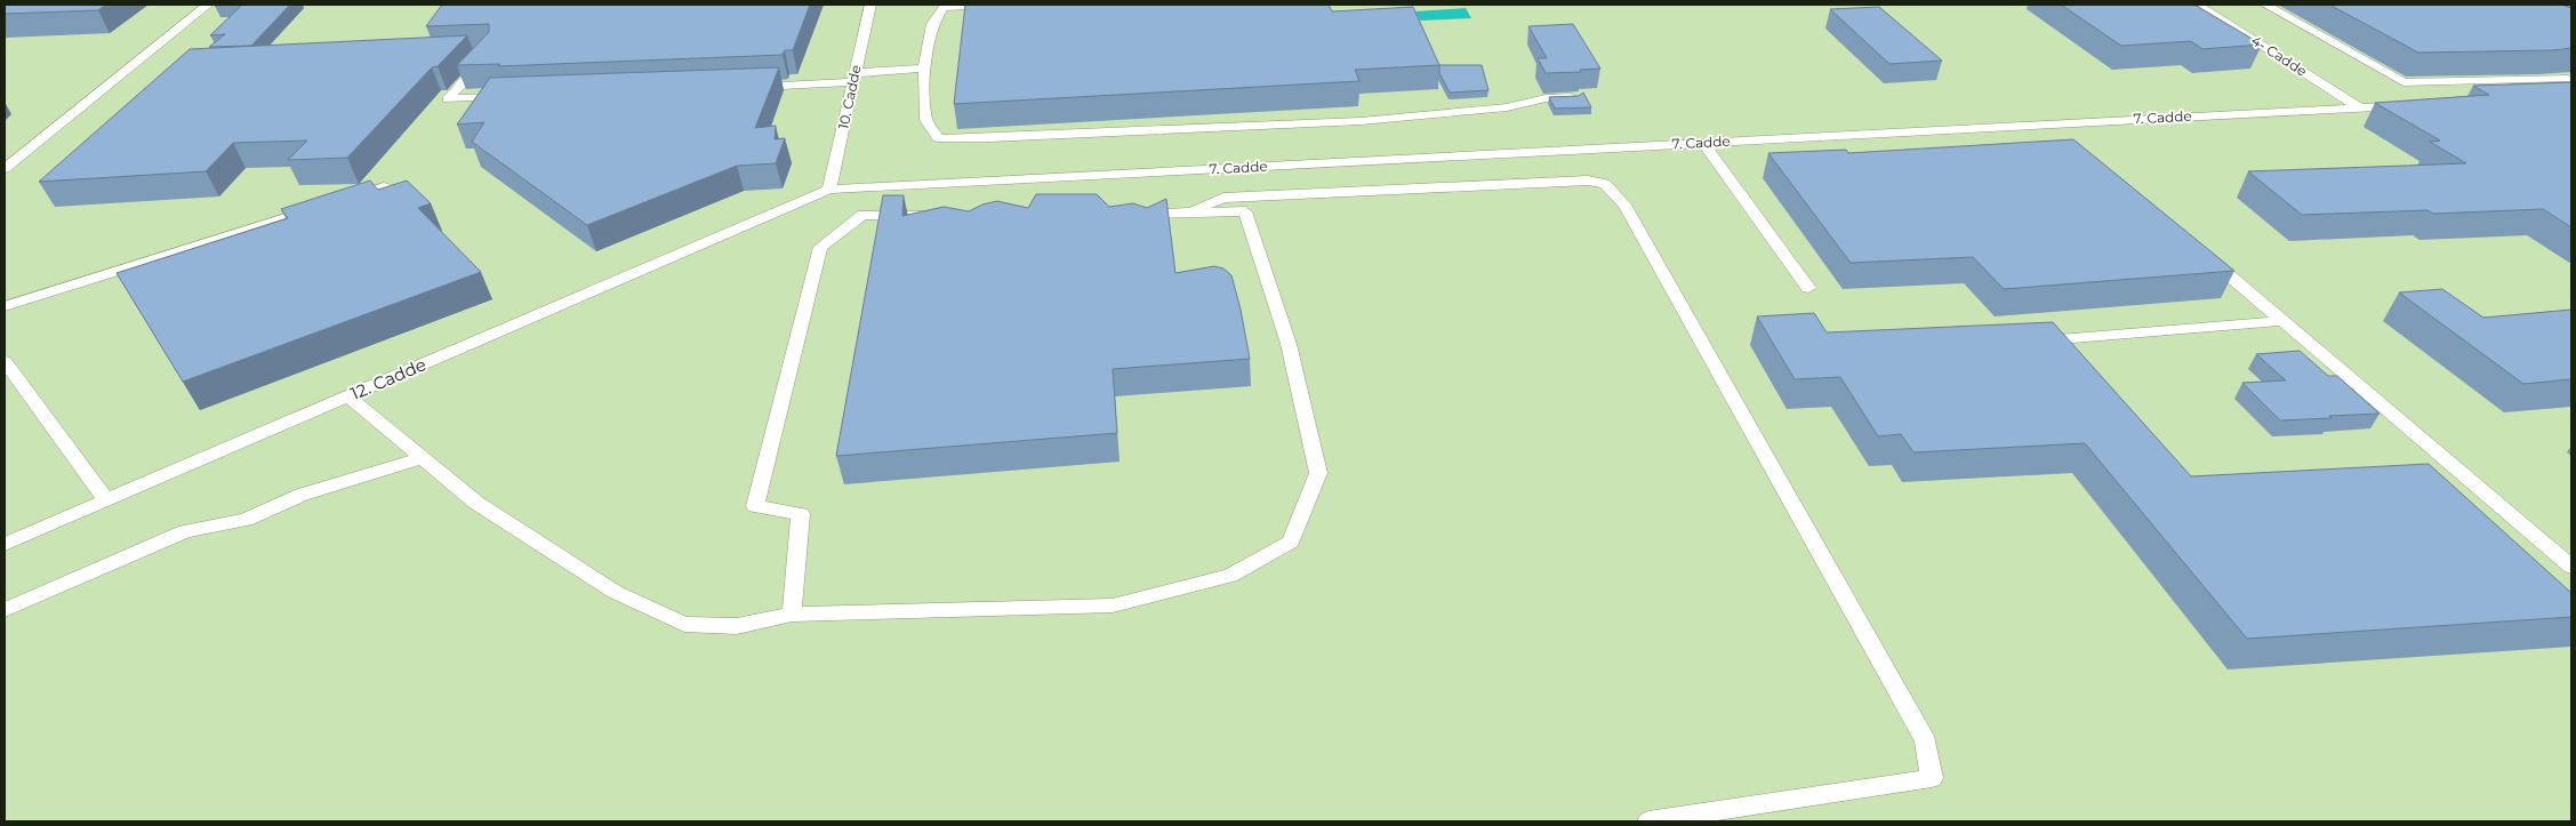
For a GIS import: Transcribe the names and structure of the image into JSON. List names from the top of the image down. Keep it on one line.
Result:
{"streets":{"lane":["4- Cadde","10. Cadde","7. Cadde","12. Cadde"]},"crossings":[["4- Cadde","7. Cadde"],["10. Cadde","7. Cadde"],["10. Cadde","12. Cadde"],["7. Cadde","12. Cadde"]]}
